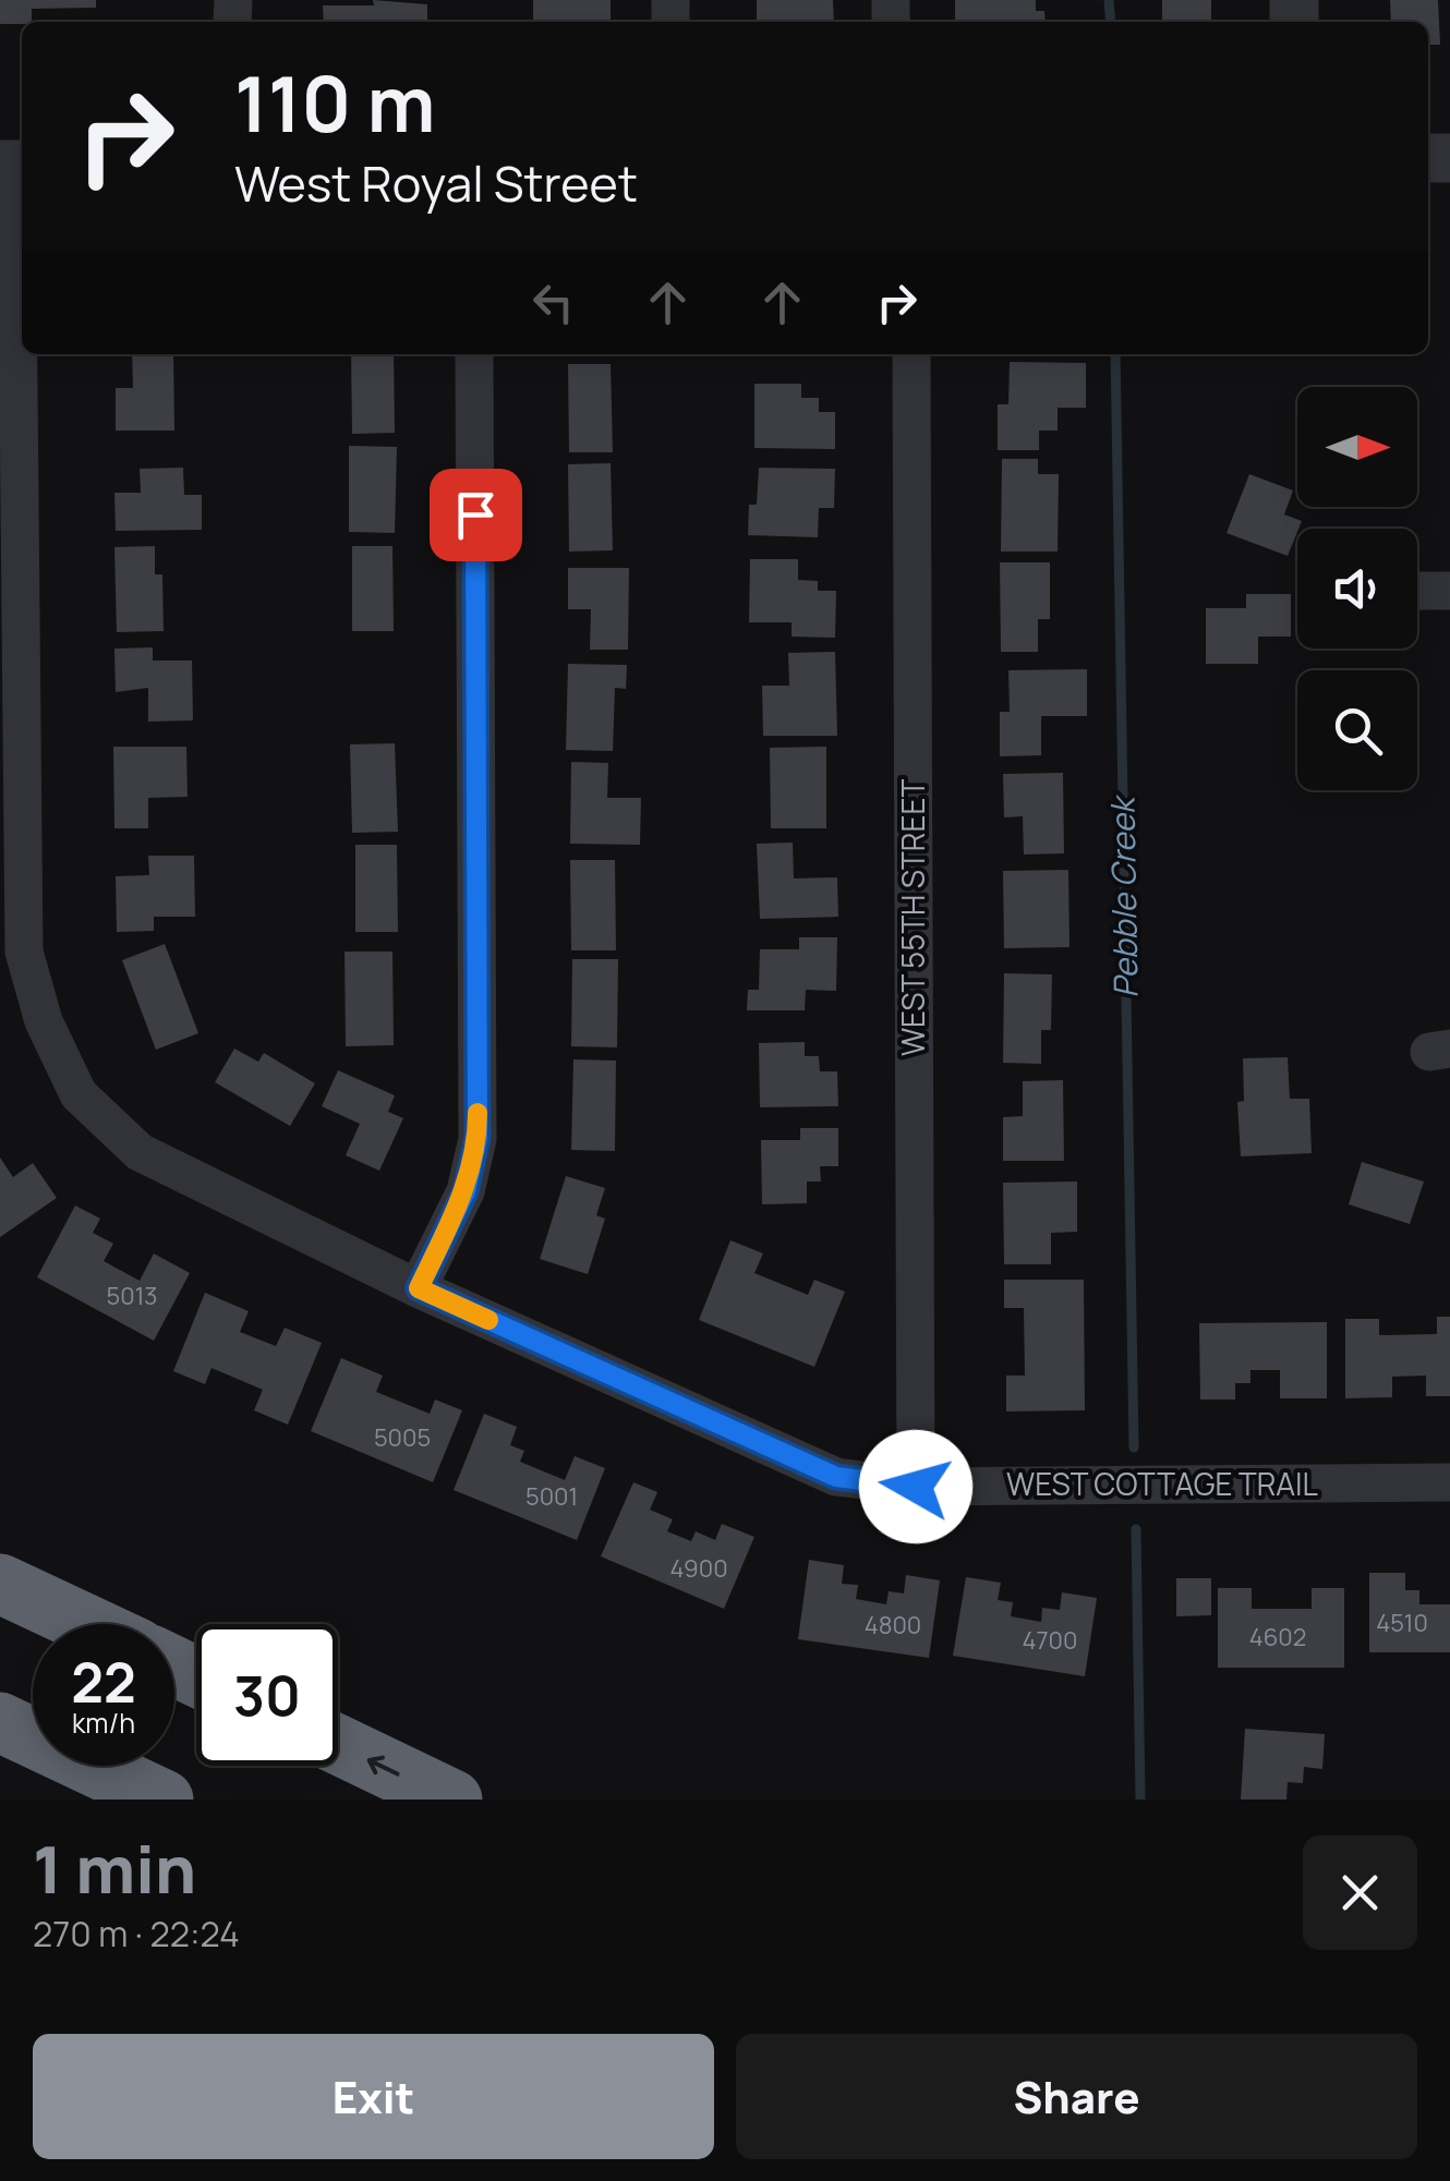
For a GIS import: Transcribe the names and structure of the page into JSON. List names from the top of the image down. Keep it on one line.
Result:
{"streets":{"street":["WEST 55TH STREET","WEST COTTAGE TRAIL"]},"crossings":[["WEST 55TH STREET","WEST COTTAGE TRAIL"]],"water":["Pebble Creek"],"house_numbers":["5013","5005","5001","4900","4510","4800","4602","4700"],"north":"right","page":{"turn":["110 m","West Royal Street"],"speed":"22 km/h","limit":"30","heading":["1 min","270 m · 22:24"],"buttons":["Exit","Share"]}}
